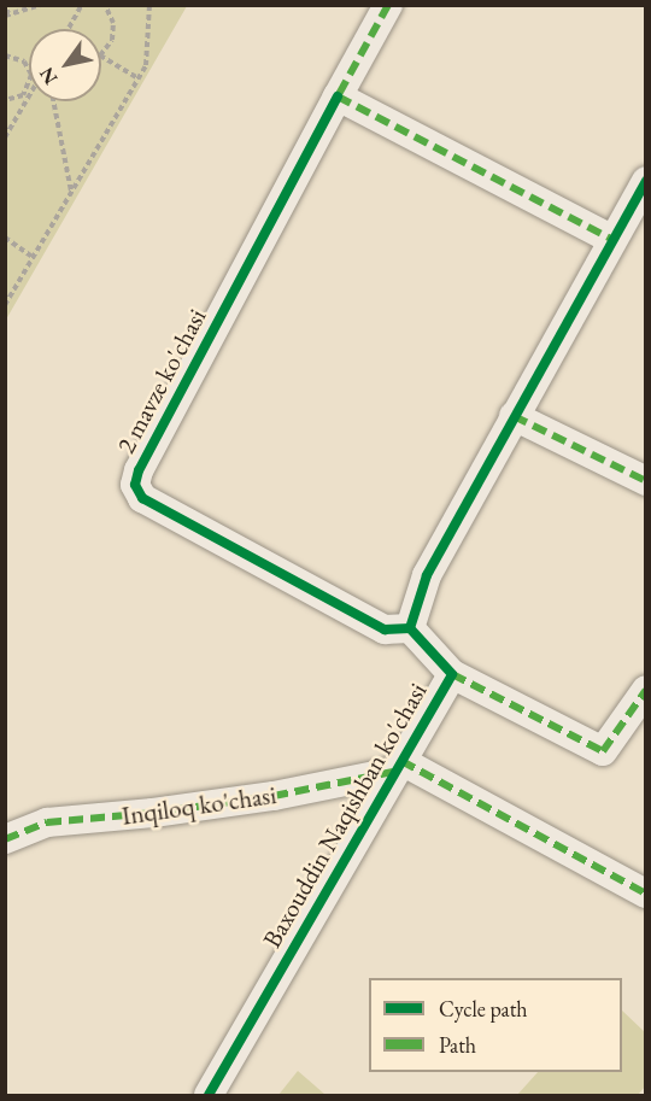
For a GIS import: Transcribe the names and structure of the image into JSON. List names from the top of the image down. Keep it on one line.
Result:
{"streets":{"street":["2 mavze ko'chasi","Inqiloq ko'chasi","Baxouddin Naqishban ko'chasi"]},"crossings":[["2 mavze ko'chasi","Baxouddin Naqishban ko'chasi"],["Inqiloq ko'chasi","Baxouddin Naqishban ko'chasi"]],"legend":["Cycle path","Path"],"north":"bottom left"}
